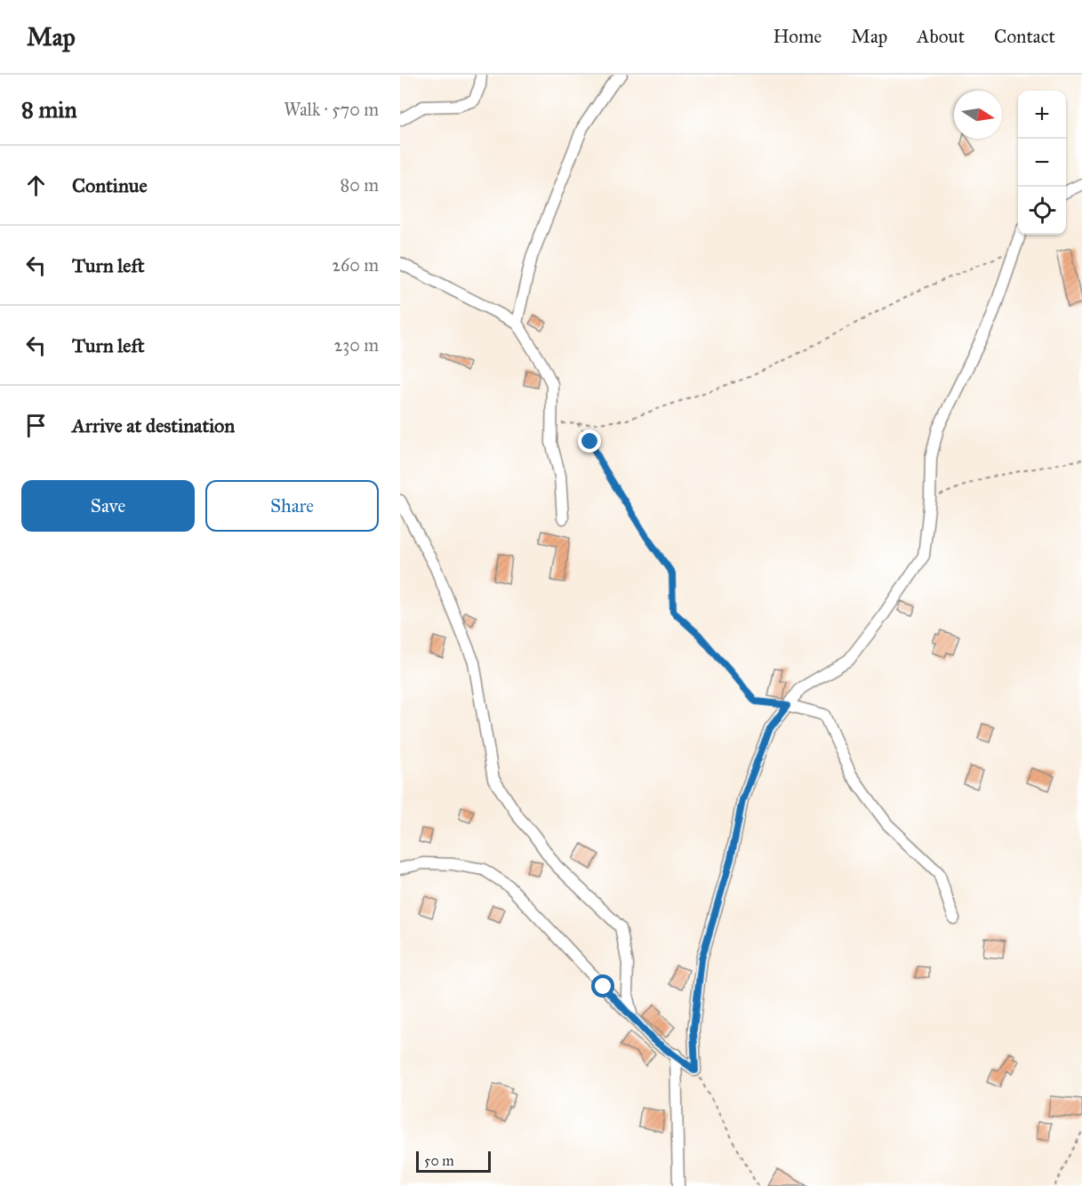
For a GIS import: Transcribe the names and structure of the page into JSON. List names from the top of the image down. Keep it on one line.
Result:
{"scale_bar":"50 m","north":"right","page":{"header":"Map","nav":["Home","Map","About","Contact"],"heading":["8 min","Walk · 570 m"],"map_buttons":["+","−"],"list":[["Continue","80 m"],["Turn left","260 m"],["Turn left","230 m"],"Arrive at destination"],"buttons":["Save","Share"],"scale":"50 m"}}
